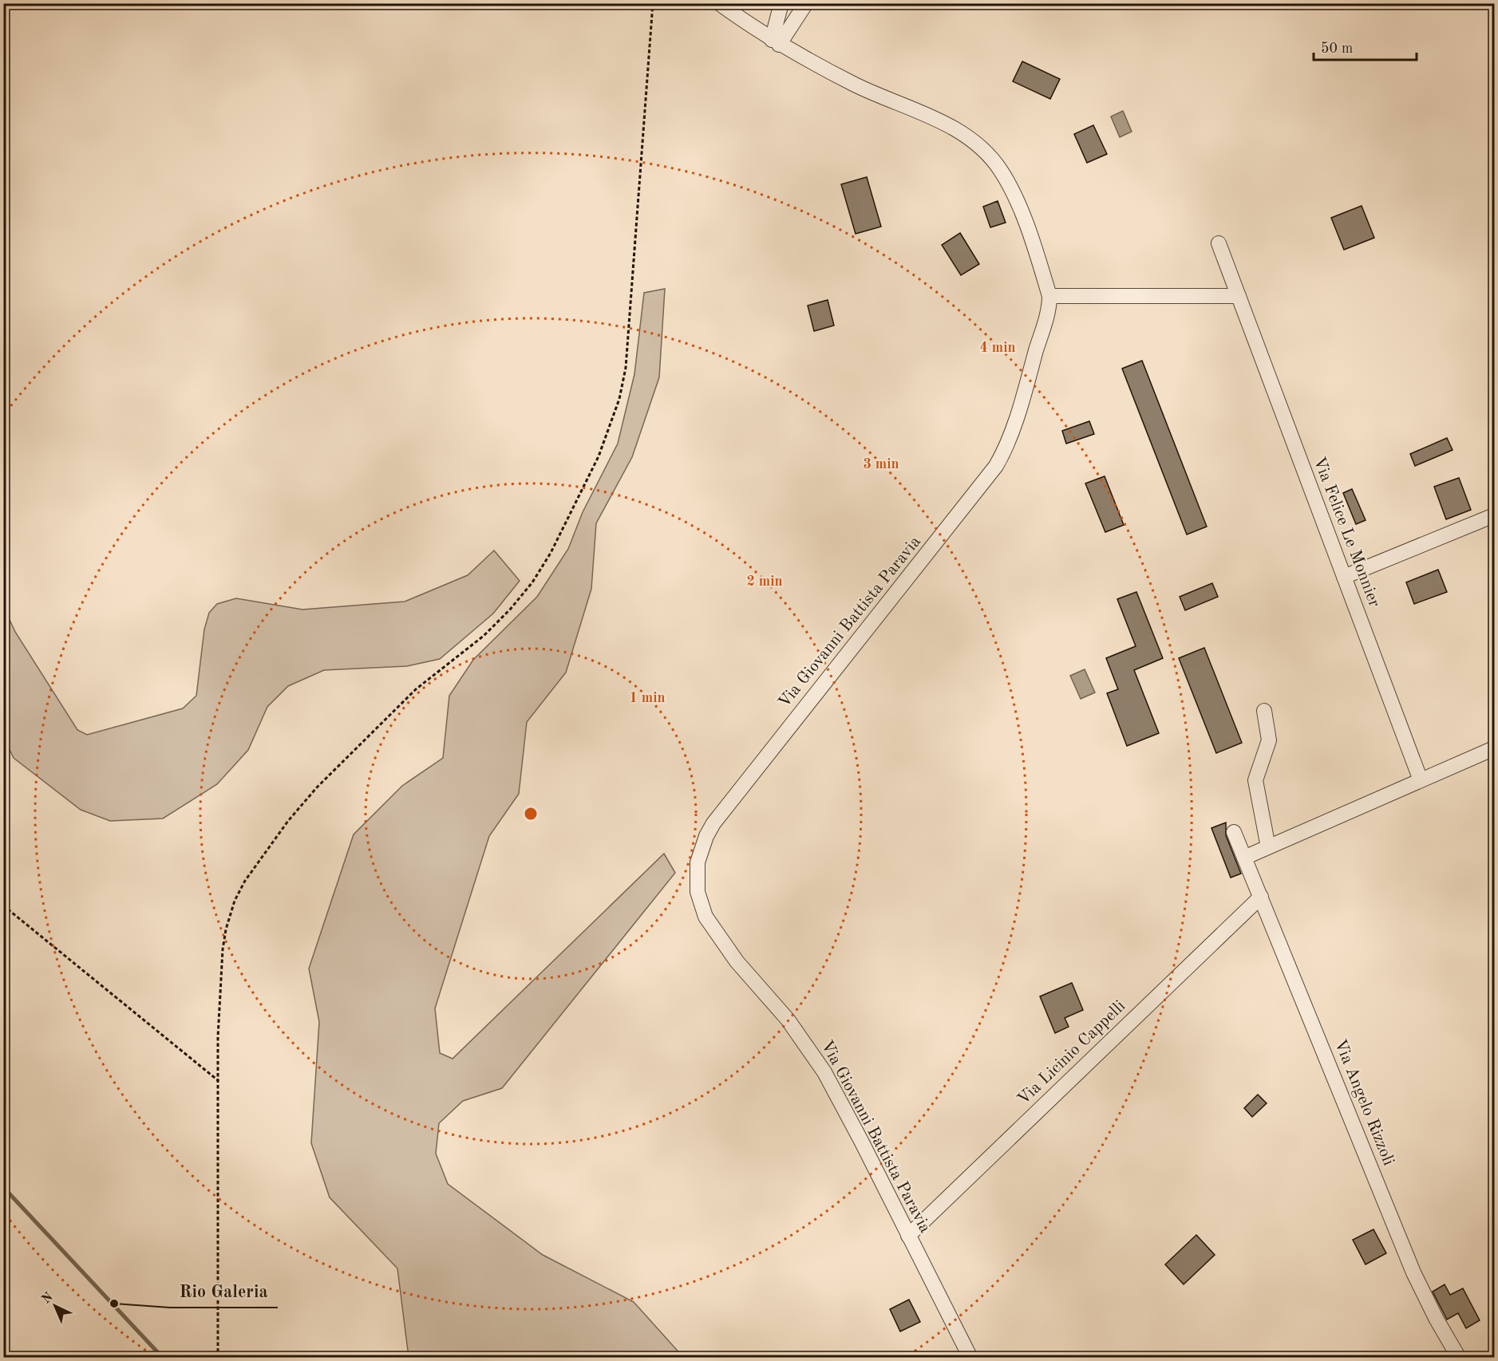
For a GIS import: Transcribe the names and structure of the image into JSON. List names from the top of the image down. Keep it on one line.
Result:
{"streets":{"street":["Via Felice Le Monnier","Via Giovanni Battista Paravia","Via Licinio Cappelli","Via Angelo Rizzoli"]},"crossings":[["Via Giovanni Battista Paravia","Via Licinio Cappelli"],["Via Licinio Cappelli","Via Angelo Rizzoli"]],"places":["Rio Galeria"],"scale_bar":"50 m","north":"top left","rings":["4 min","3 min","2 min","1 min"]}
